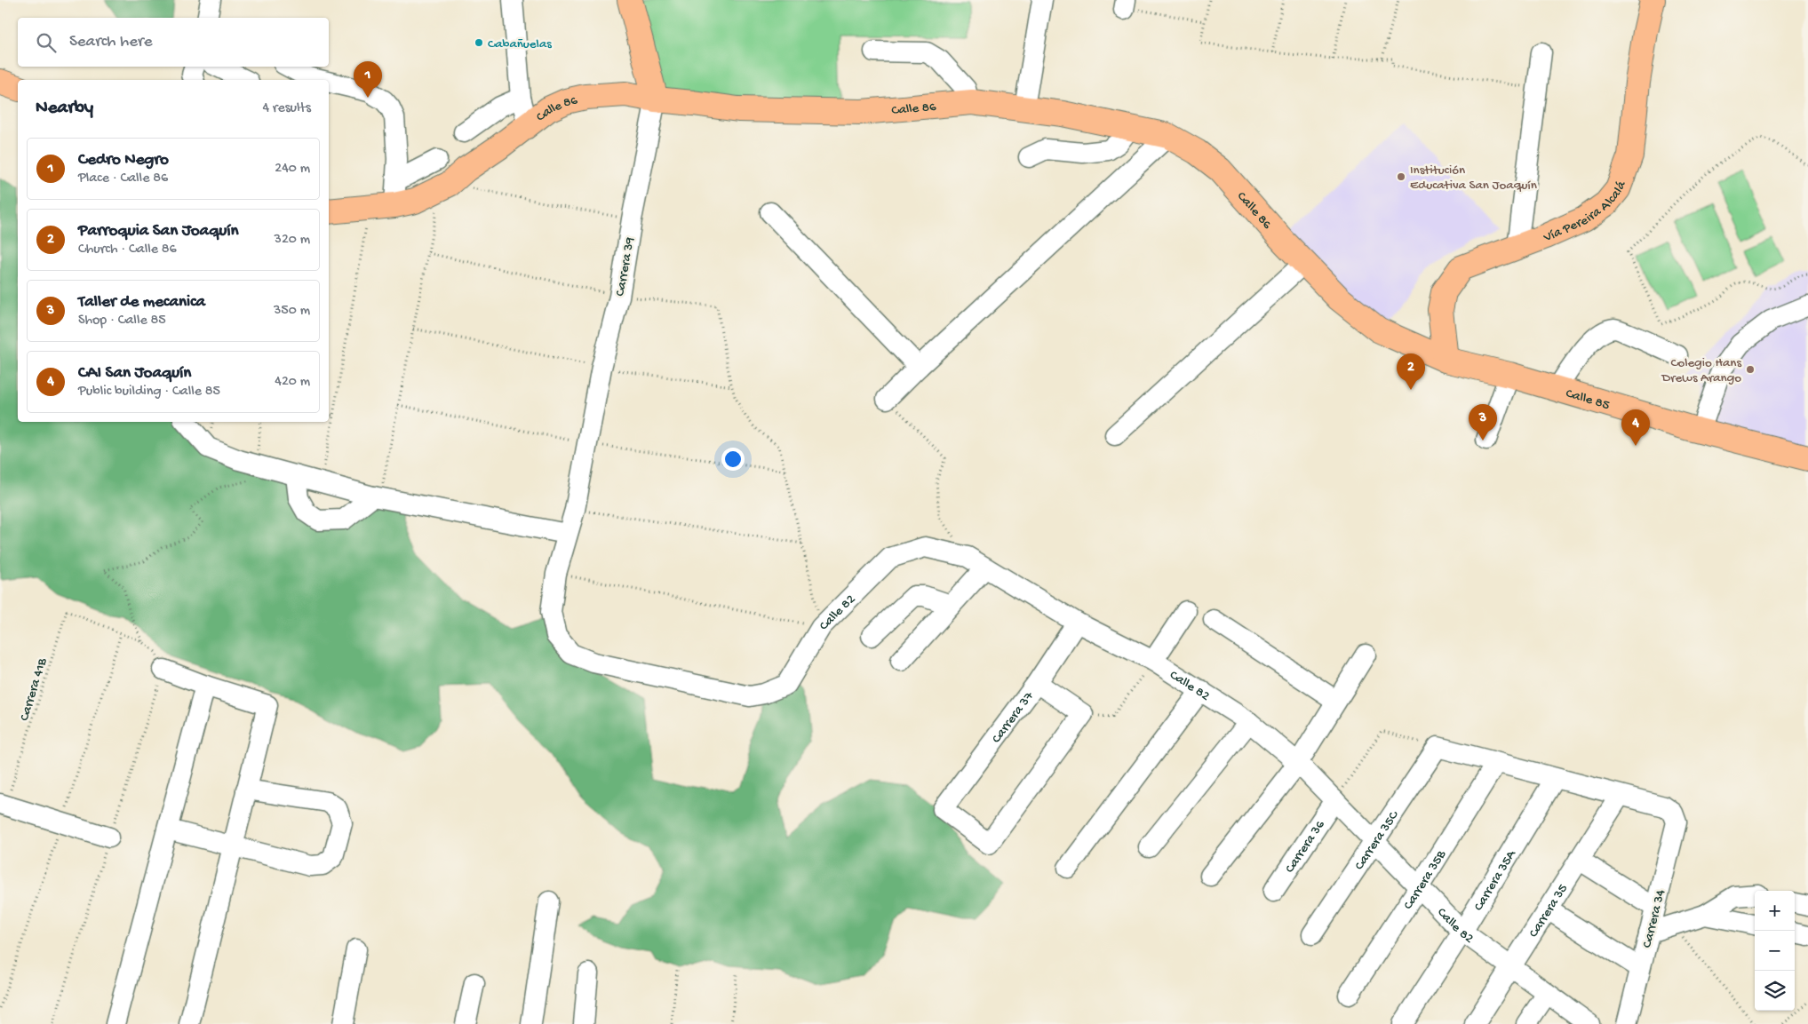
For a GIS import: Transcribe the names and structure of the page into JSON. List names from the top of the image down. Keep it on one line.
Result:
{"streets":{"main road":["Calle 86","Vía Pereira Alcalá","Carrera 39","Calle 85"],"street":["Calle 82","Carrera 37","Carrera 35C","Carrera 36","Carrera 35B","Carrera 35A","Carrera 35","Carrera 34"],"path":["Carrera 41B"]},"crossings":[["Calle 86","Vía Pereira Alcalá"],["Calle 86","Carrera 39"],["Calle 86","Calle 85"],["Vía Pereira Alcalá","Calle 85"],["Carrera 39","Calle 82"],["Calle 82","Carrera 37"],["Calle 82","Carrera 35C"],["Calle 82","Carrera 36"],["Calle 82","Carrera 35B"],["Calle 82","Carrera 35A"],["Calle 82","Carrera 35"],["Carrera 35","Carrera 34"]],"places":["Cabañuelas","Institución Educativa San Joaquín","Colegio Hans Drews Arango"],"page":{"search":"Search here","pins":["1","2","3","4"],"heading":["Nearby","4 results"],"list":[{"mark":"1","name":"Cedro Negro","note":"Place · Calle 86","value":"240 m"},{"mark":"2","name":"Parroquia San Joaquín","note":"Church · Calle 86","value":"320 m"},{"mark":"3","name":"Taller de mecanica","note":"Shop · Calle 85","value":"350 m"},{"mark":"4","name":"CAI San Joaquín","note":"Public building · Calle 85","value":"420 m"}],"map_buttons":["+","−"]}}
